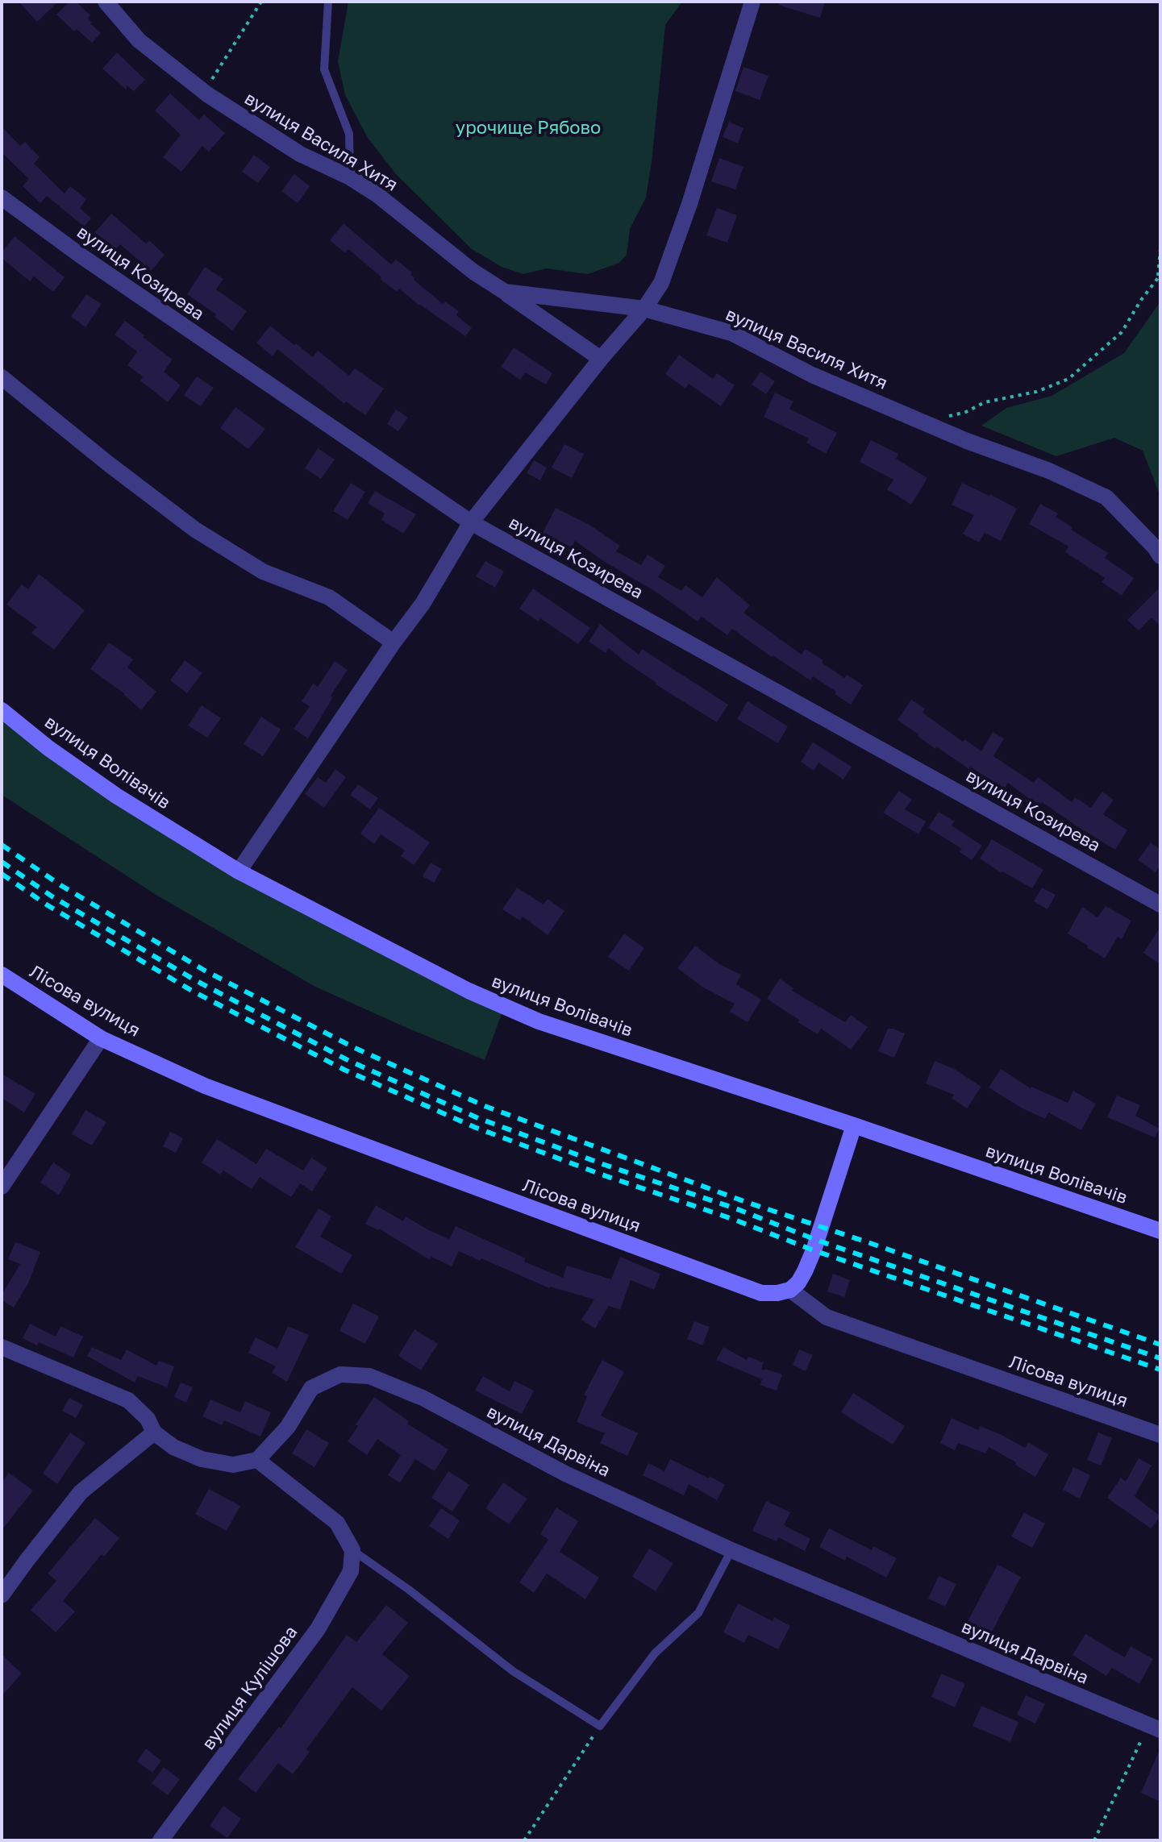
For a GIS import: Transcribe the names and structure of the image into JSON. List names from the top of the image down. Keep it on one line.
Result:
{"streets":{"street":["вулиця Василя Хитя","вулиця Козирева","вулиця Волівачів","Лісова вулиця","вулиця Дарвіна","вулиця Кулішова"]},"parks":["урочище Рябово"]}
